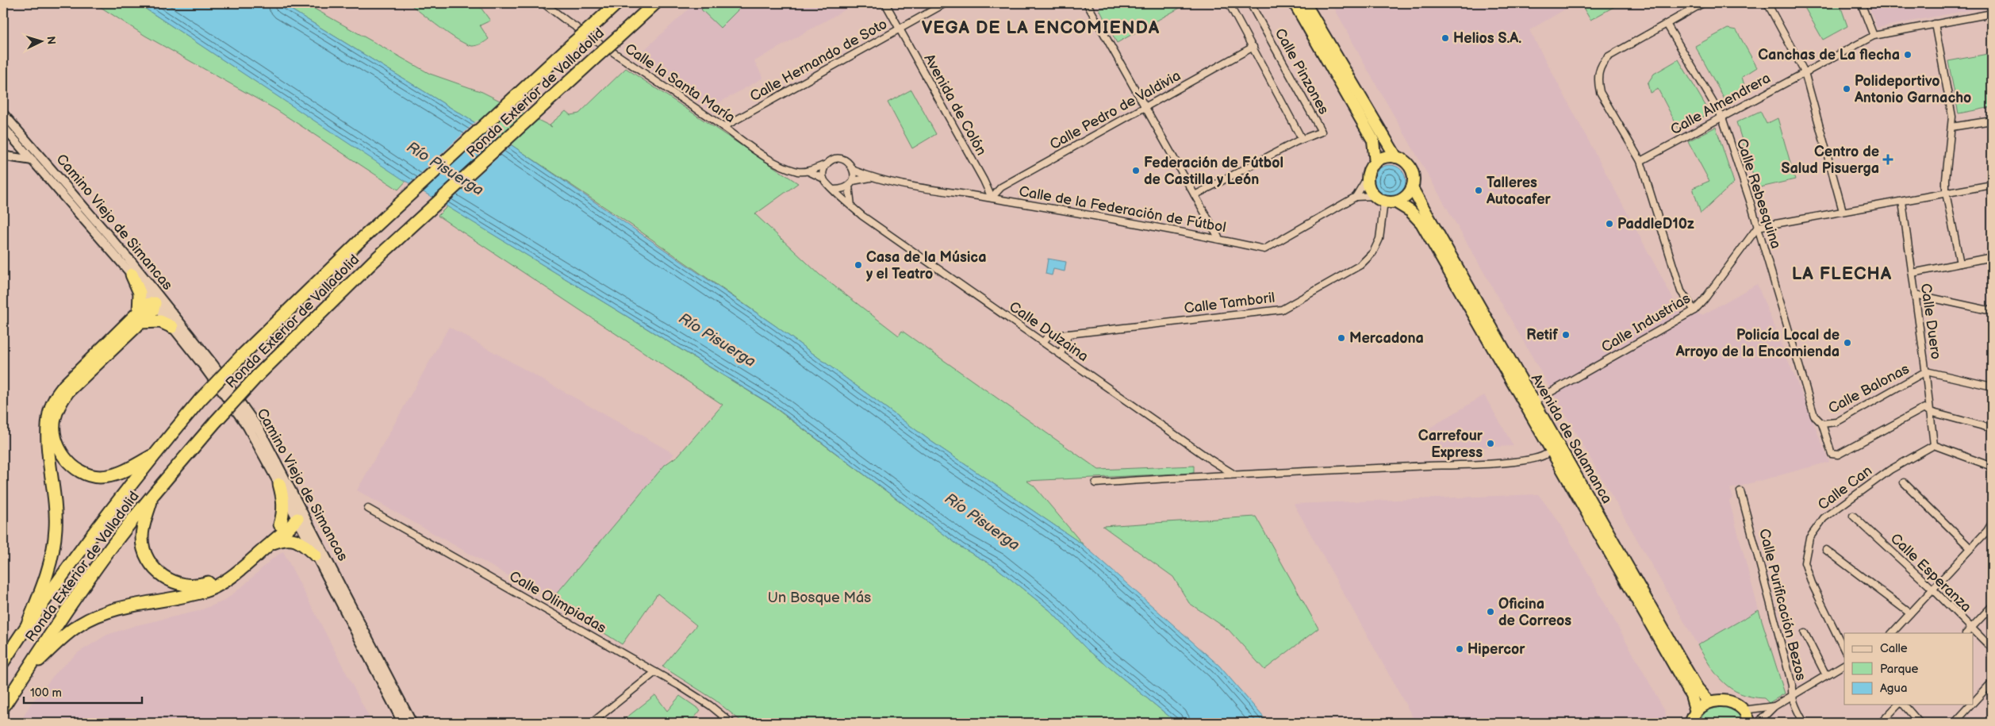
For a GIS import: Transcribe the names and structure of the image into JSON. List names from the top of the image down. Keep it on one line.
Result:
{"streets":{"highway":["Ronda Exterior de Valladolid","Avenida de Salamanca"],"main road":["Camino Viejo de Simancas"],"street":["Calle Hernando de Soto","Calle Pinzones","Calle la Santa María","Calle Almendrera","Avenida de Colón","Calle Pedro de Valdivia","Calle Rebesquina","Calle de la Federación de Fútbol","Calle Tamboril","Calle Duero","Calle Industrias","Calle Dulzaina","Calle Balonas","Calle Can","Calle Esperanza","Calle Olimpiadas","Calle Purificación Bezos"]},"crossings":[["Calle Hernando de Soto","Calle la Santa María"],["Calle Hernando de Soto","Avenida de Colón"],["Calle la Santa María","Calle de la Federación de Fútbol"],["Calle la Santa María","Calle Dulzaina"],["Calle Almendrera","Calle Rebesquina"],["Avenida de Colón","Calle Pedro de Valdivia"],["Avenida de Colón","Calle de la Federación de Fútbol"],["Calle Pedro de Valdivia","Calle de la Federación de Fútbol"],["Calle Rebesquina","Calle Duero"],["Calle Rebesquina","Calle Industrias"],["Calle Rebesquina","Calle Balonas"],["Calle de la Federación de Fútbol","Calle Tamboril"],["Calle de la Federación de Fútbol","Calle Dulzaina"],["Calle de la Federación de Fútbol","Avenida de Salamanca"],["Calle Tamboril","Calle Dulzaina"],["Calle Tamboril","Avenida de Salamanca"],["Calle Duero","Calle Balonas"],["Calle Duero","Calle Can"]],"districts":["VEGA DE LA ENCOMIENDA","LA FLECHA"],"water":["Río Pisuerga"],"parks":["Un Bosque Más"],"places":{"other":["Helios S.A.","Canchas de La flecha","Polideportivo Antonio Garnacho","Federación de Fútbol de Castilla y León","Talleres Autocafer","PaddleD10z","Casa de la Música y el Teatro","Retif","Mercadona","Policía Local de Arroyo de la Encomienda","Carrefour Express","Oficina de Correos","Hipercor"],"health":["Centro de Salud Pisuerga"]},"legend":["Calle","Parque","Agua"],"scale_bar":"100 m","north":"right"}
